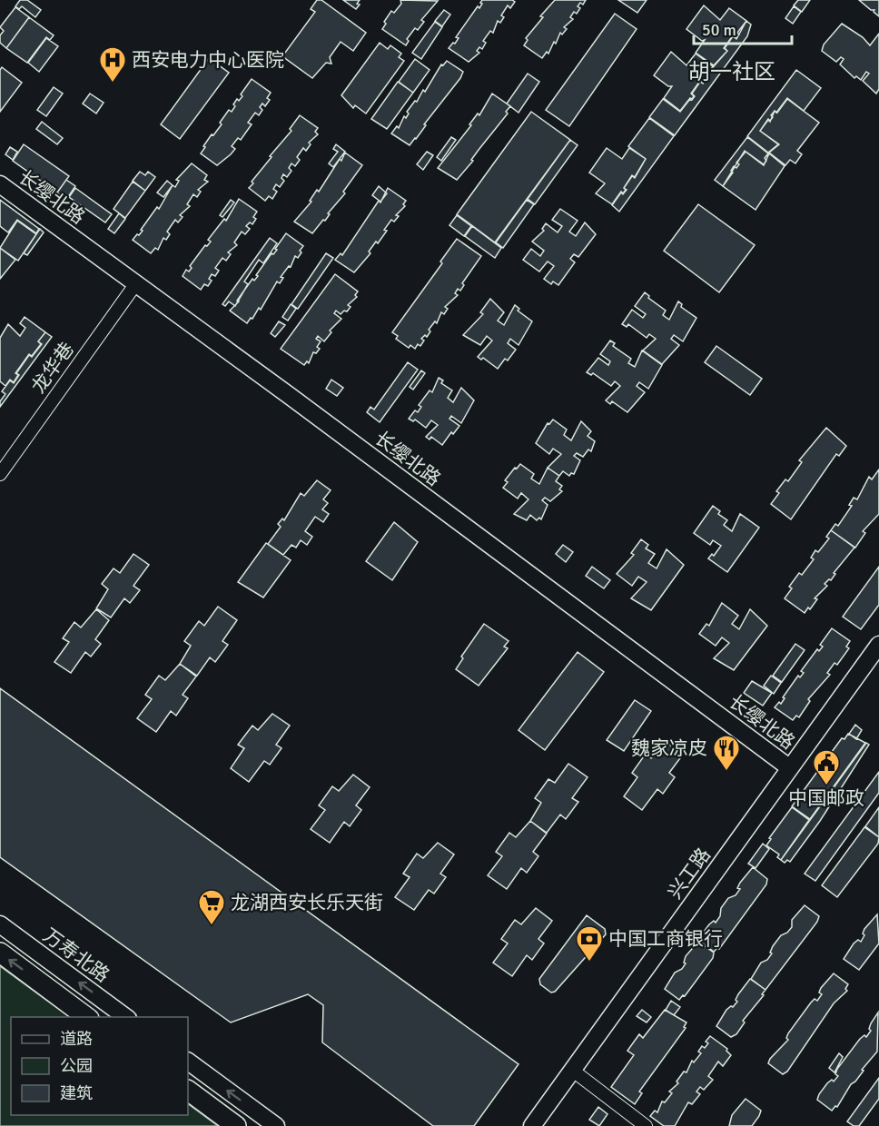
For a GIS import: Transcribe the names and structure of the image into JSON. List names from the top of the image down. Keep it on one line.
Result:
{"streets":{"street":["长缨北路","龙华巷","兴工路","万寿北路"]},"crossings":[["长缨北路","龙华巷"],["长缨北路","兴工路"]],"one_way":["万寿北路"],"districts":["胡一社区"],"places":{"hospital":["西安电力中心医院"],"restaurant":["魏家凉皮"],"public building":["中国邮政"],"supermarket":["龙湖西安长乐天街"],"bank":["中国工商银行"]},"legend":["道路","公园","建筑"],"scale_bar":"50 m"}
